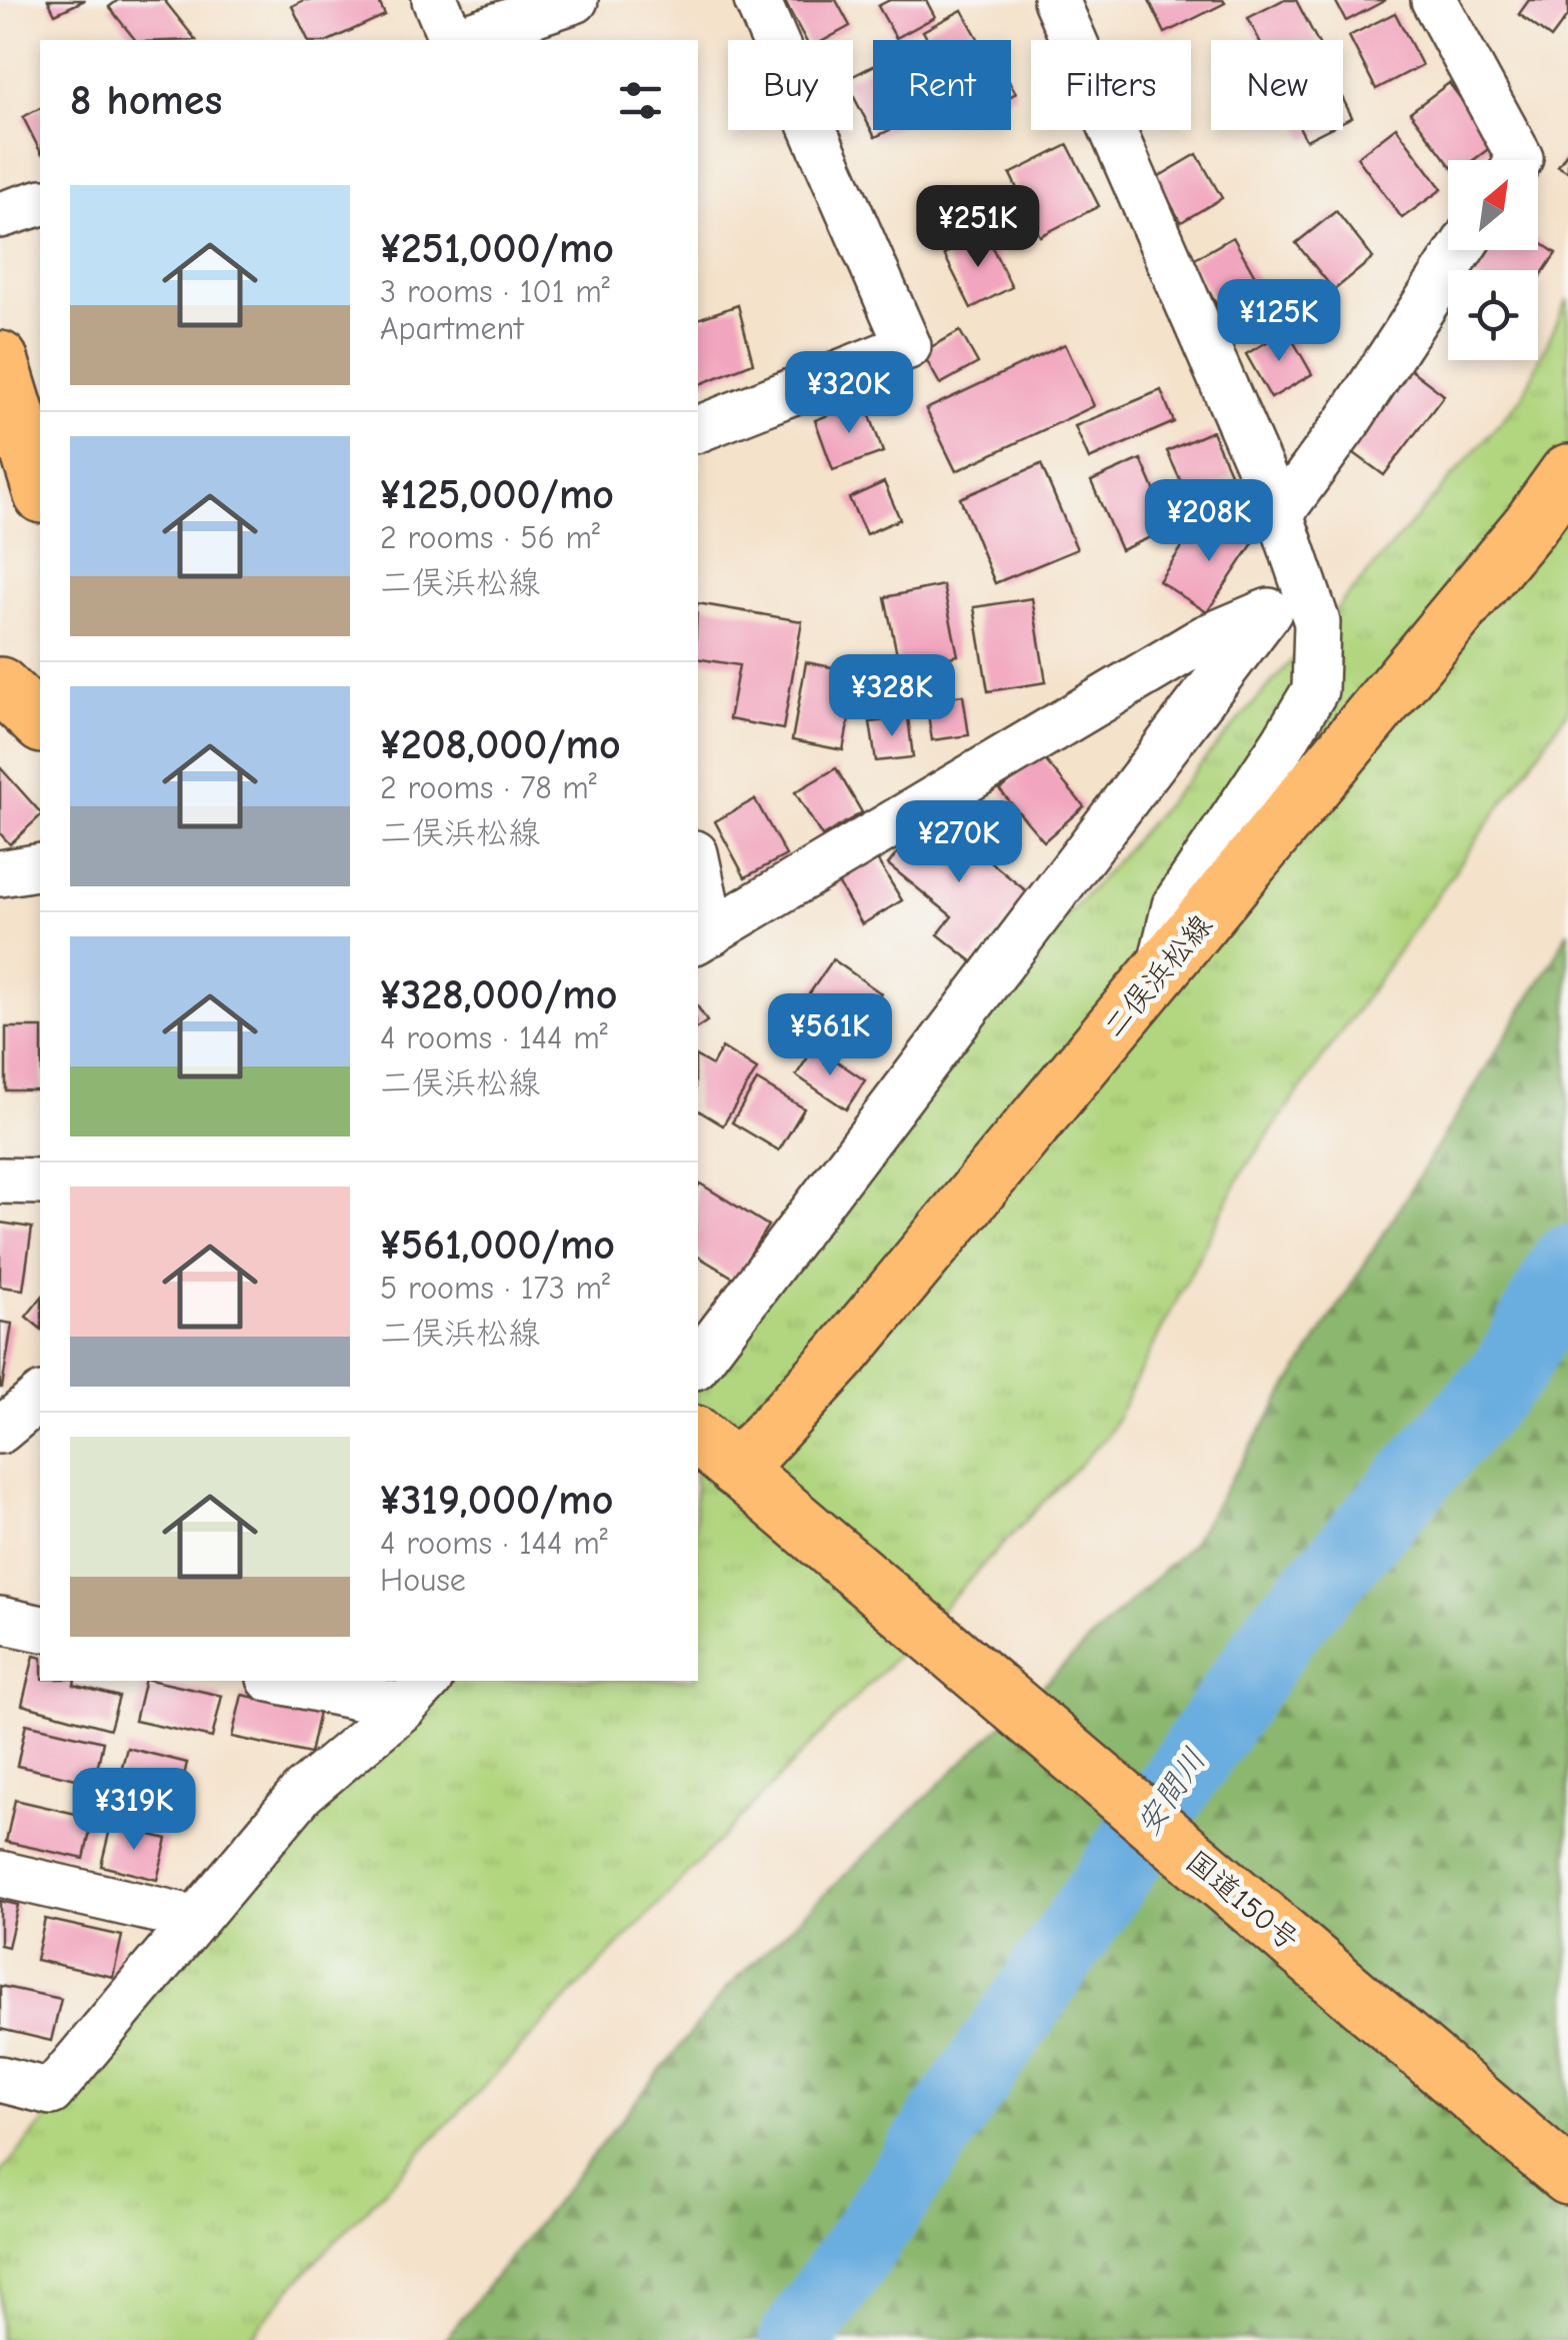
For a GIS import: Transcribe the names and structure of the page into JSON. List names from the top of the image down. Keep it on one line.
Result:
{"streets":{"main road":["二俣浜松線","国道150号"]},"crossings":[["二俣浜松線","国道150号"]],"water":["安間川"],"north":"top right","page":{"chip":["Buy","Rent","Filters","New"],"heading":"8 homes","list":[{"name":"¥251,000/mo","note":"3 rooms · 101 m² · Apartment"},{"name":"¥125,000/mo","note":"2 rooms · 56 m² · 二俣浜松線"},{"name":"¥208,000/mo","note":"2 rooms · 78 m² · 二俣浜松線"},{"name":"¥328,000/mo","note":"4 rooms · 144 m² · 二俣浜松線"},{"name":"¥561,000/mo","note":"5 rooms · 173 m² · 二俣浜松線"},{"name":"¥319,000/mo","note":"4 rooms · 144 m² · House"}],"price":["¥251K","¥125K","¥320K","¥208K","¥328K","¥270K","¥561K","¥319K"]}}
